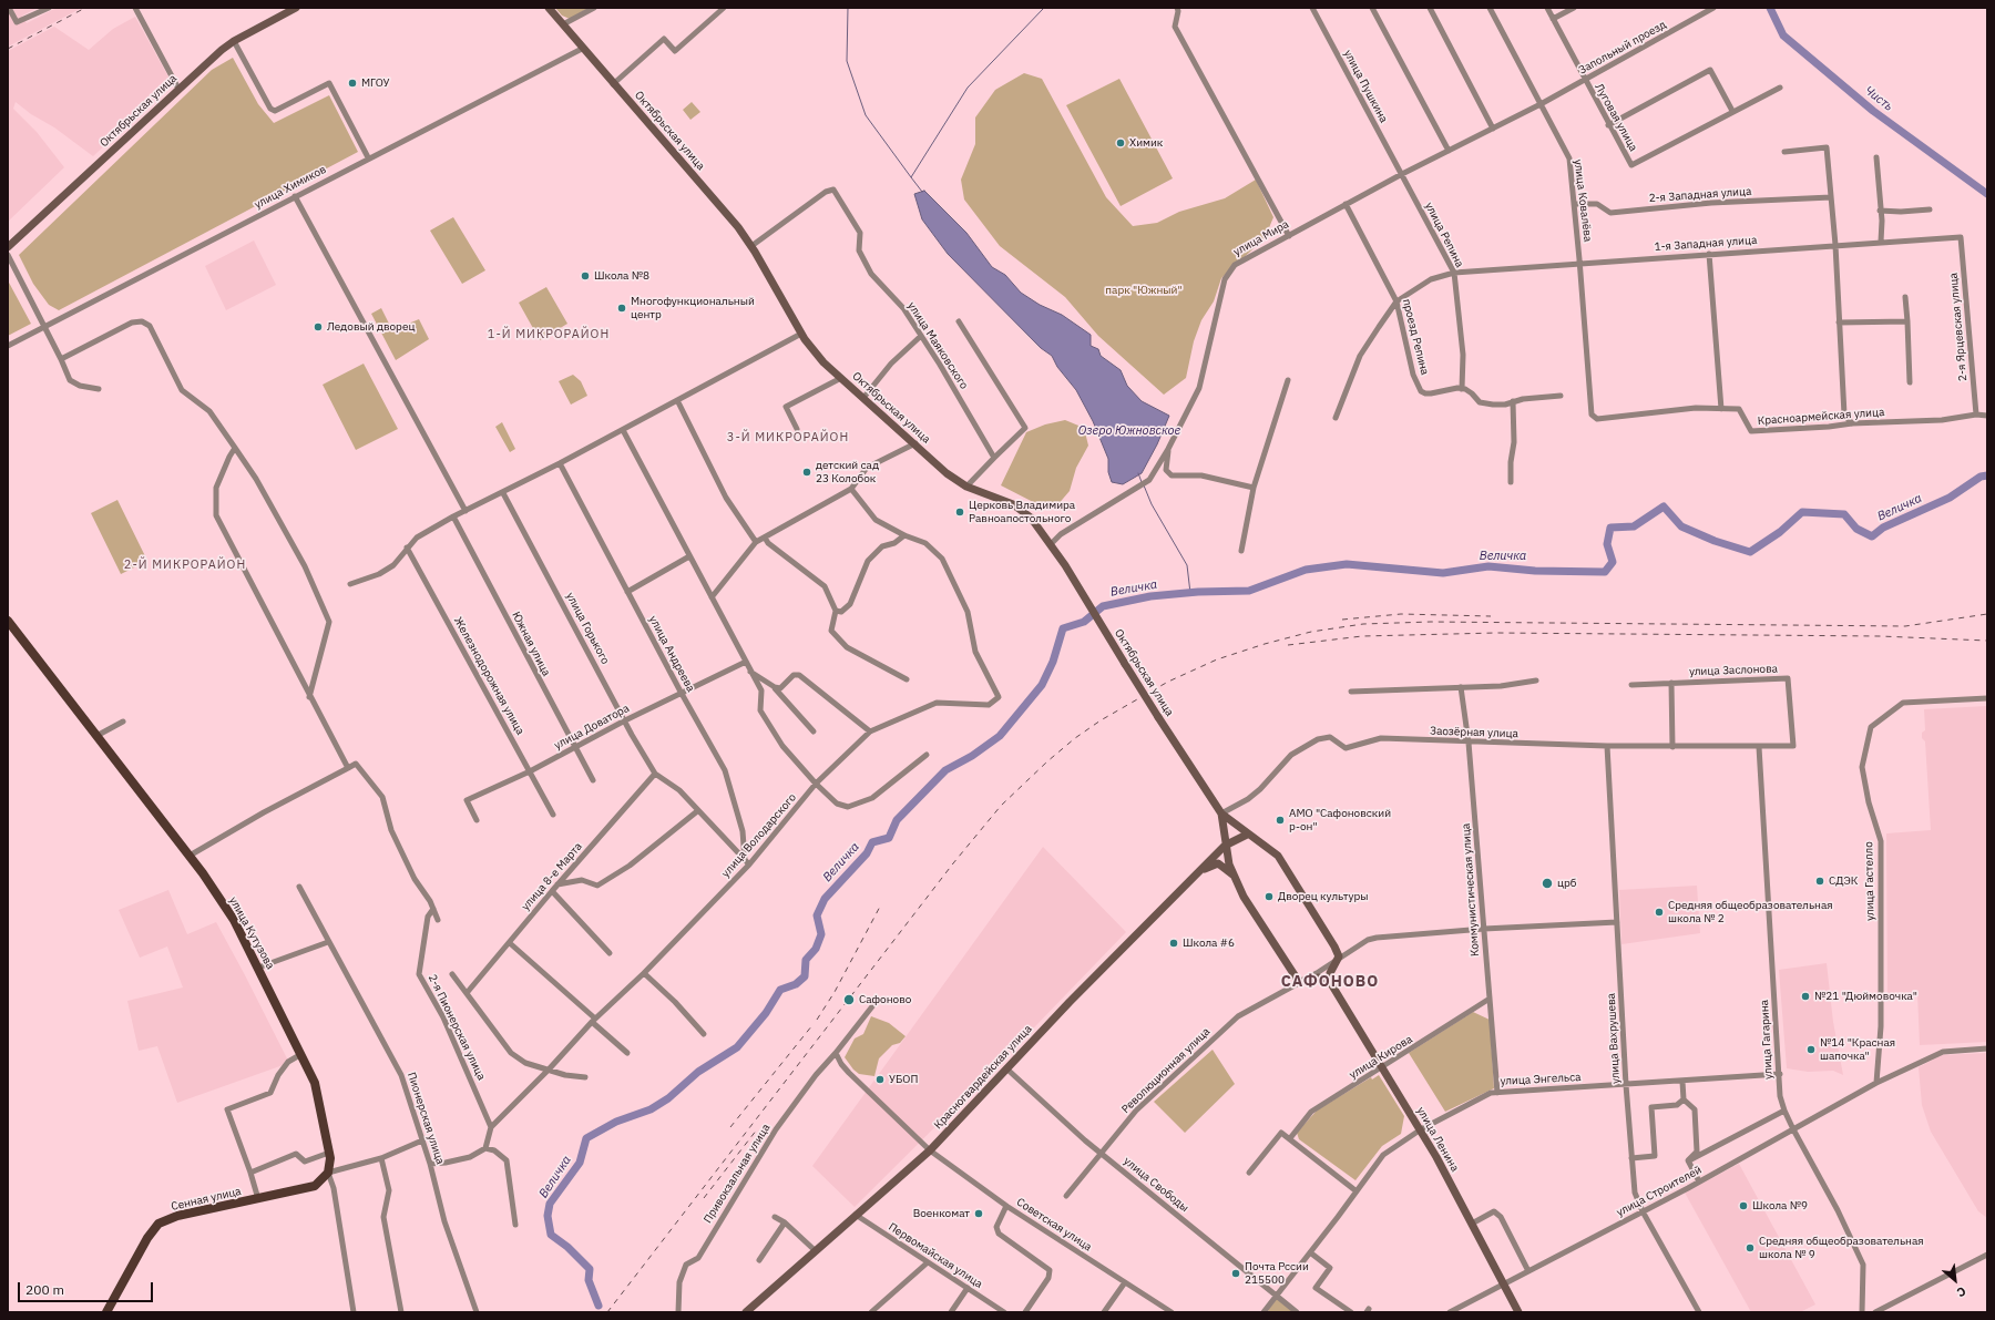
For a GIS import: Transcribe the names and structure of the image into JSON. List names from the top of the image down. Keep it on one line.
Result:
{"streets":{"main road":["Октябрьская улица","улица Кутузова","Красногвардейская улица","улица Ленина","Сенная улица"],"street":["Запольный проезд","улица Пушкина","Луговая улица","улица Химиков","2-я Западная улица","улица Ковалёва","улица Репина","улица Мира","1-я Западная улица","2-я Ярцевская улица","проезд Репина","улица Маяковского","Красноармейская улица","улица Горького","Южная улица","улица Андреева","улица Заслонова","Железнодорожная улица","улица Доватора","Заозёрная улица","улица Володарского","улица 8-е Марта","улица Гастелло","Коммунистическая улица","2-я Пионерская улица","улица Вахрушева","улица Гагарина","улица Кирова","Революционная улица","улица Энгельса","Пионерская улица","Привокзальная улица","улица Свободы","улица Строителей","Советская улица","Первомайская улица"]},"crossings":[["Запольный проезд","Луговая улица"],["Запольный проезд","улица Ковалёва"],["Запольный проезд","улица Мира"],["улица Пушкина","улица Репина"],["улица Пушкина","улица Мира"],["Октябрьская улица","улица Химиков"],["Октябрьская улица","улица Мира"],["Октябрьская улица","улица Маяковского"],["Октябрьская улица","Заозёрная улица"],["Октябрьская улица","Революционная улица"],["Октябрьская улица","Красногвардейская улица"],["2-я Западная улица","улица Ковалёва"],["улица Ковалёва","улица Мира"],["улица Ковалёва","1-я Западная улица"],["улица Ковалёва","Красноармейская улица"],["улица Репина","улица Мира"],["улица Репина","1-я Западная улица"],["улица Репина","проезд Репина"],["улица Мира","проезд Репина"],["1-я Западная улица","2-я Ярцевская улица"],["1-я Западная улица","проезд Репина"],["2-я Ярцевская улица","Красноармейская улица"],["улица Горького","улица Доватора"],["улица Горького","улица 8-е Марта"],["Южная улица","улица Доватора"],["улица Андреева","улица Доватора"],["улица Заслонова","Заозёрная улица"],["улица Заслонова","улица Гагарина"],["Железнодорожная улица","улица Доватора"],["Заозёрная улица","Коммунистическая улица"],["Заозёрная улица","улица Вахрушева"],["Заозёрная улица","улица Гагарина"],["улица Володарского","2-я Пионерская улица"],["улица Гастелло","улица Строителей"],["Коммунистическая улица","улица Кирова"],["Коммунистическая улица","улица Энгельса"],["улица Кутузова","Сенная улица"],["улица Вахрушева","улица Энгельса"],["улица Вахрушева","улица Строителей"],["улица Гагарина","улица Энгельса"],["улица Гагарина","улица Строителей"],["улица Кирова","улица Ленина"],["Революционная улица","улица Свободы"],["Красногвардейская улица","улица Свободы"],["Красногвардейская улица","Советская улица"],["Красногвардейская улица","Первомайская улица"],["улица Энгельса","улица Ленина"],["улица Энгельса","улица Свободы"],["улица Ленина","улица Строителей"]],"districts":["1-Й МИКРОРАЙОН","3-Й МИКРОРАЙОН","2-Й МИКРОРАЙОН","САФОНОВО"],"water":["Чисть","Озеро Южновское","Величка"],"parks":["парк \"Южный\""],"places":["МГОУ","Химик","Школа №8","Многофункциональный центр","Ледовый дворец","детский сад 23 Колобок","Церковь Владимира Равноапостольного","АМО \"Сафоновский р-он\"","СДЭК","црб","Дворец культуры","Средняя общеобразовательная школа № 2","Школа #6","№21 \"Дюймовочка\"","Сафоново","№14 \"Красная шапочка\"","УБОП","Школа №9","Военкомат","Средняя общеобразовательная школа № 9","Почта Рссии 215500"],"scale_bar":"200 m","north":"bottom right"}
